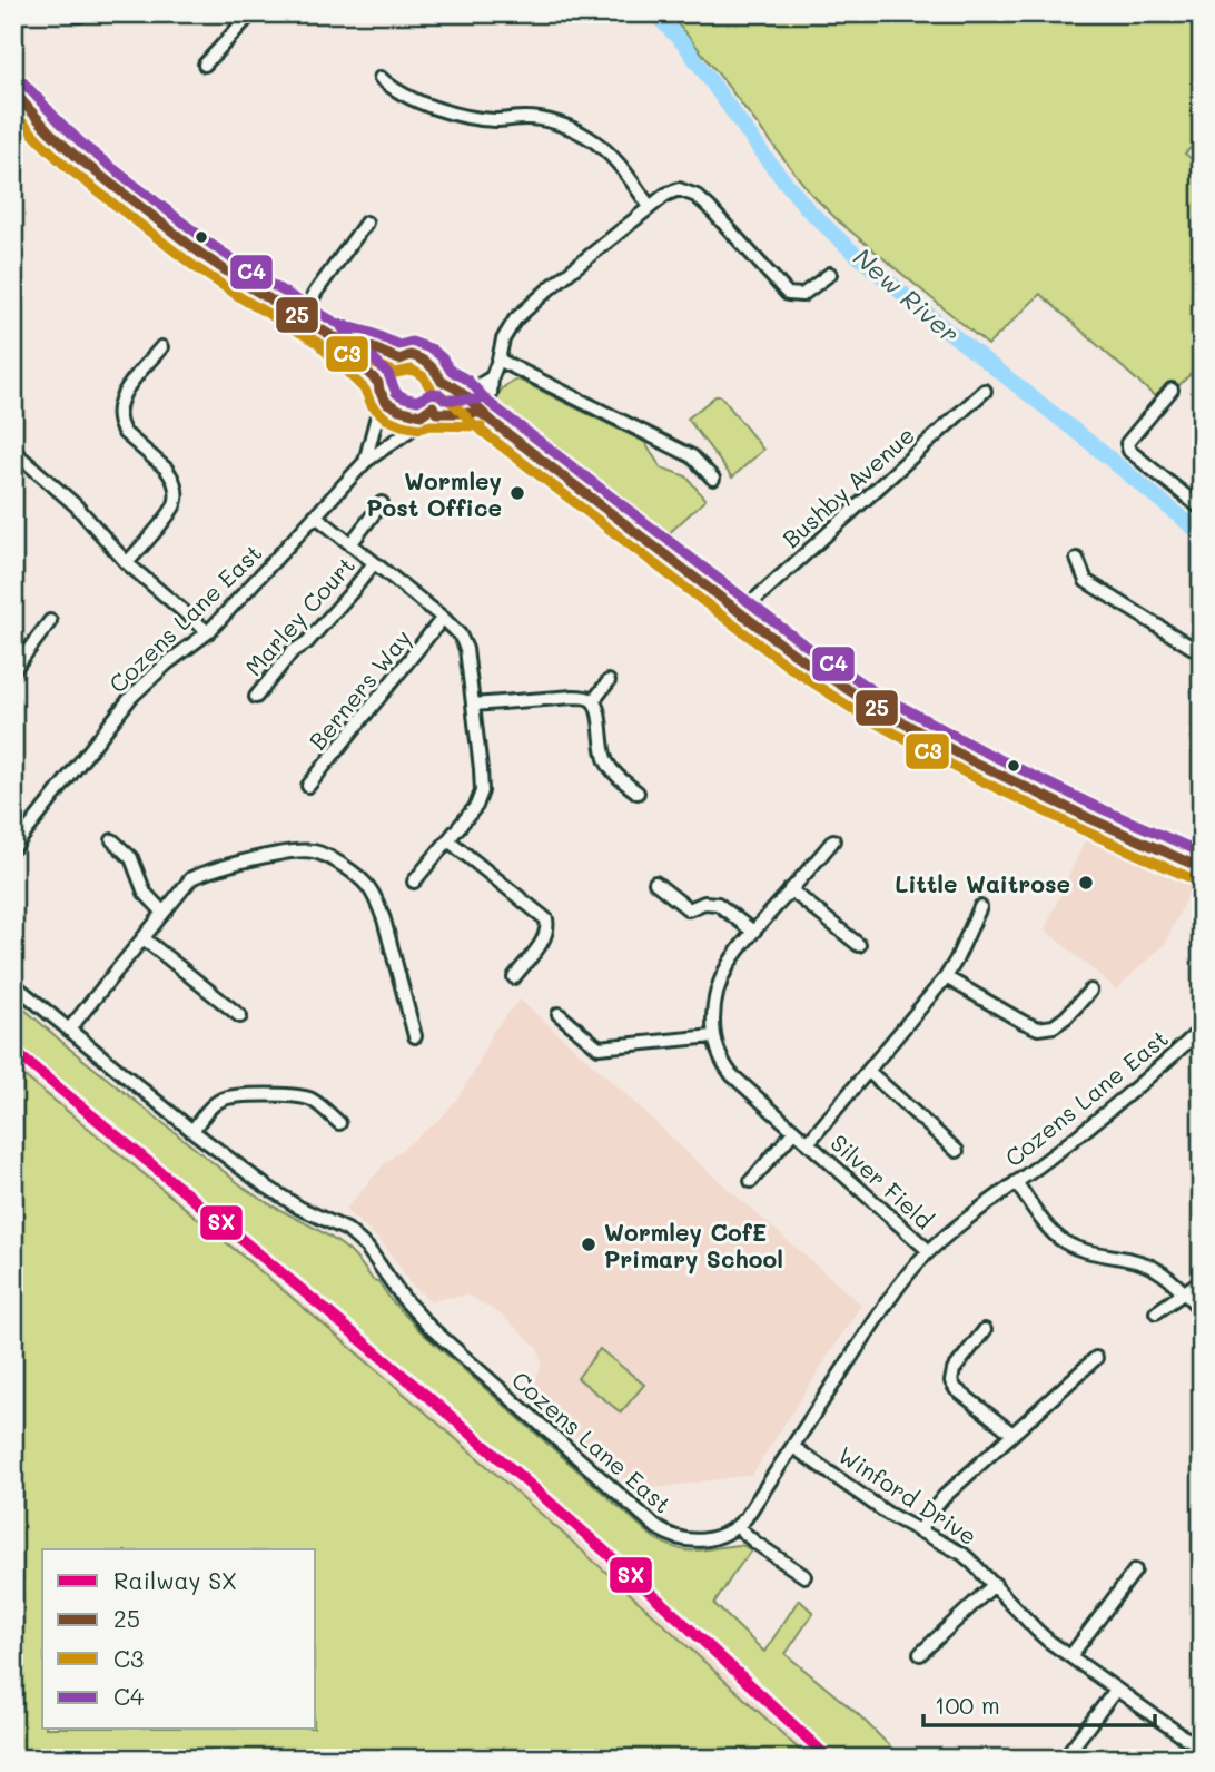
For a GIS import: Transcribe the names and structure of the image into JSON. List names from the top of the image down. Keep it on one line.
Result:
{"streets":{"street":["Bushby Avenue","Marley Court","Cozens Lane East","Berners Way","Silver Field","Winford Drive"]},"crossings":[["Marley Court","Berners Way"],["Cozens Lane East","Berners Way"],["Cozens Lane East","Silver Field"],["Cozens Lane East","Winford Drive"]],"water":["New River"],"places":["Wormley Post Office","Little Waitrose","Wormley CofE Primary School"],"lines":["transit line C4","transit line 25","transit line C3","rail line SX"],"legend":["Railway SX","25","C3","C4"],"scale_bar":"100 m"}
